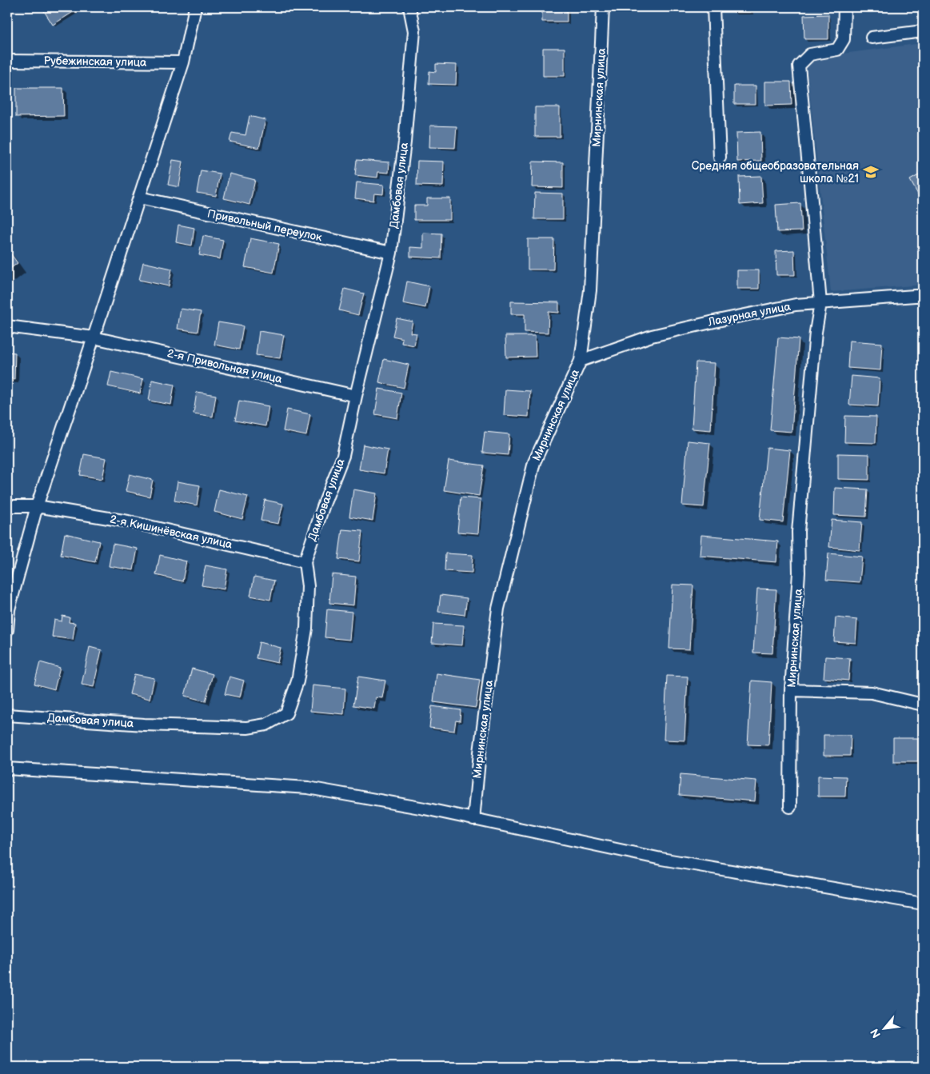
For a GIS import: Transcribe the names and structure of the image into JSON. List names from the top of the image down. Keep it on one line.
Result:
{"streets":{"street":["Рубежинская улица","Мирнинская улица","Дамбовая улица","Привольный переулок","Лазурная улица","2-я Привольная улица","2-я Кишинёвская улица"]},"crossings":[["Мирнинская улица","Лазурная улица"],["Дамбовая улица","Привольный переулок"],["Дамбовая улица","2-я Привольная улица"],["Дамбовая улица","2-я Кишинёвская улица"]],"places":{"school or university":["Средняя общеобразовательная школа №21"]},"north":"bottom left"}
